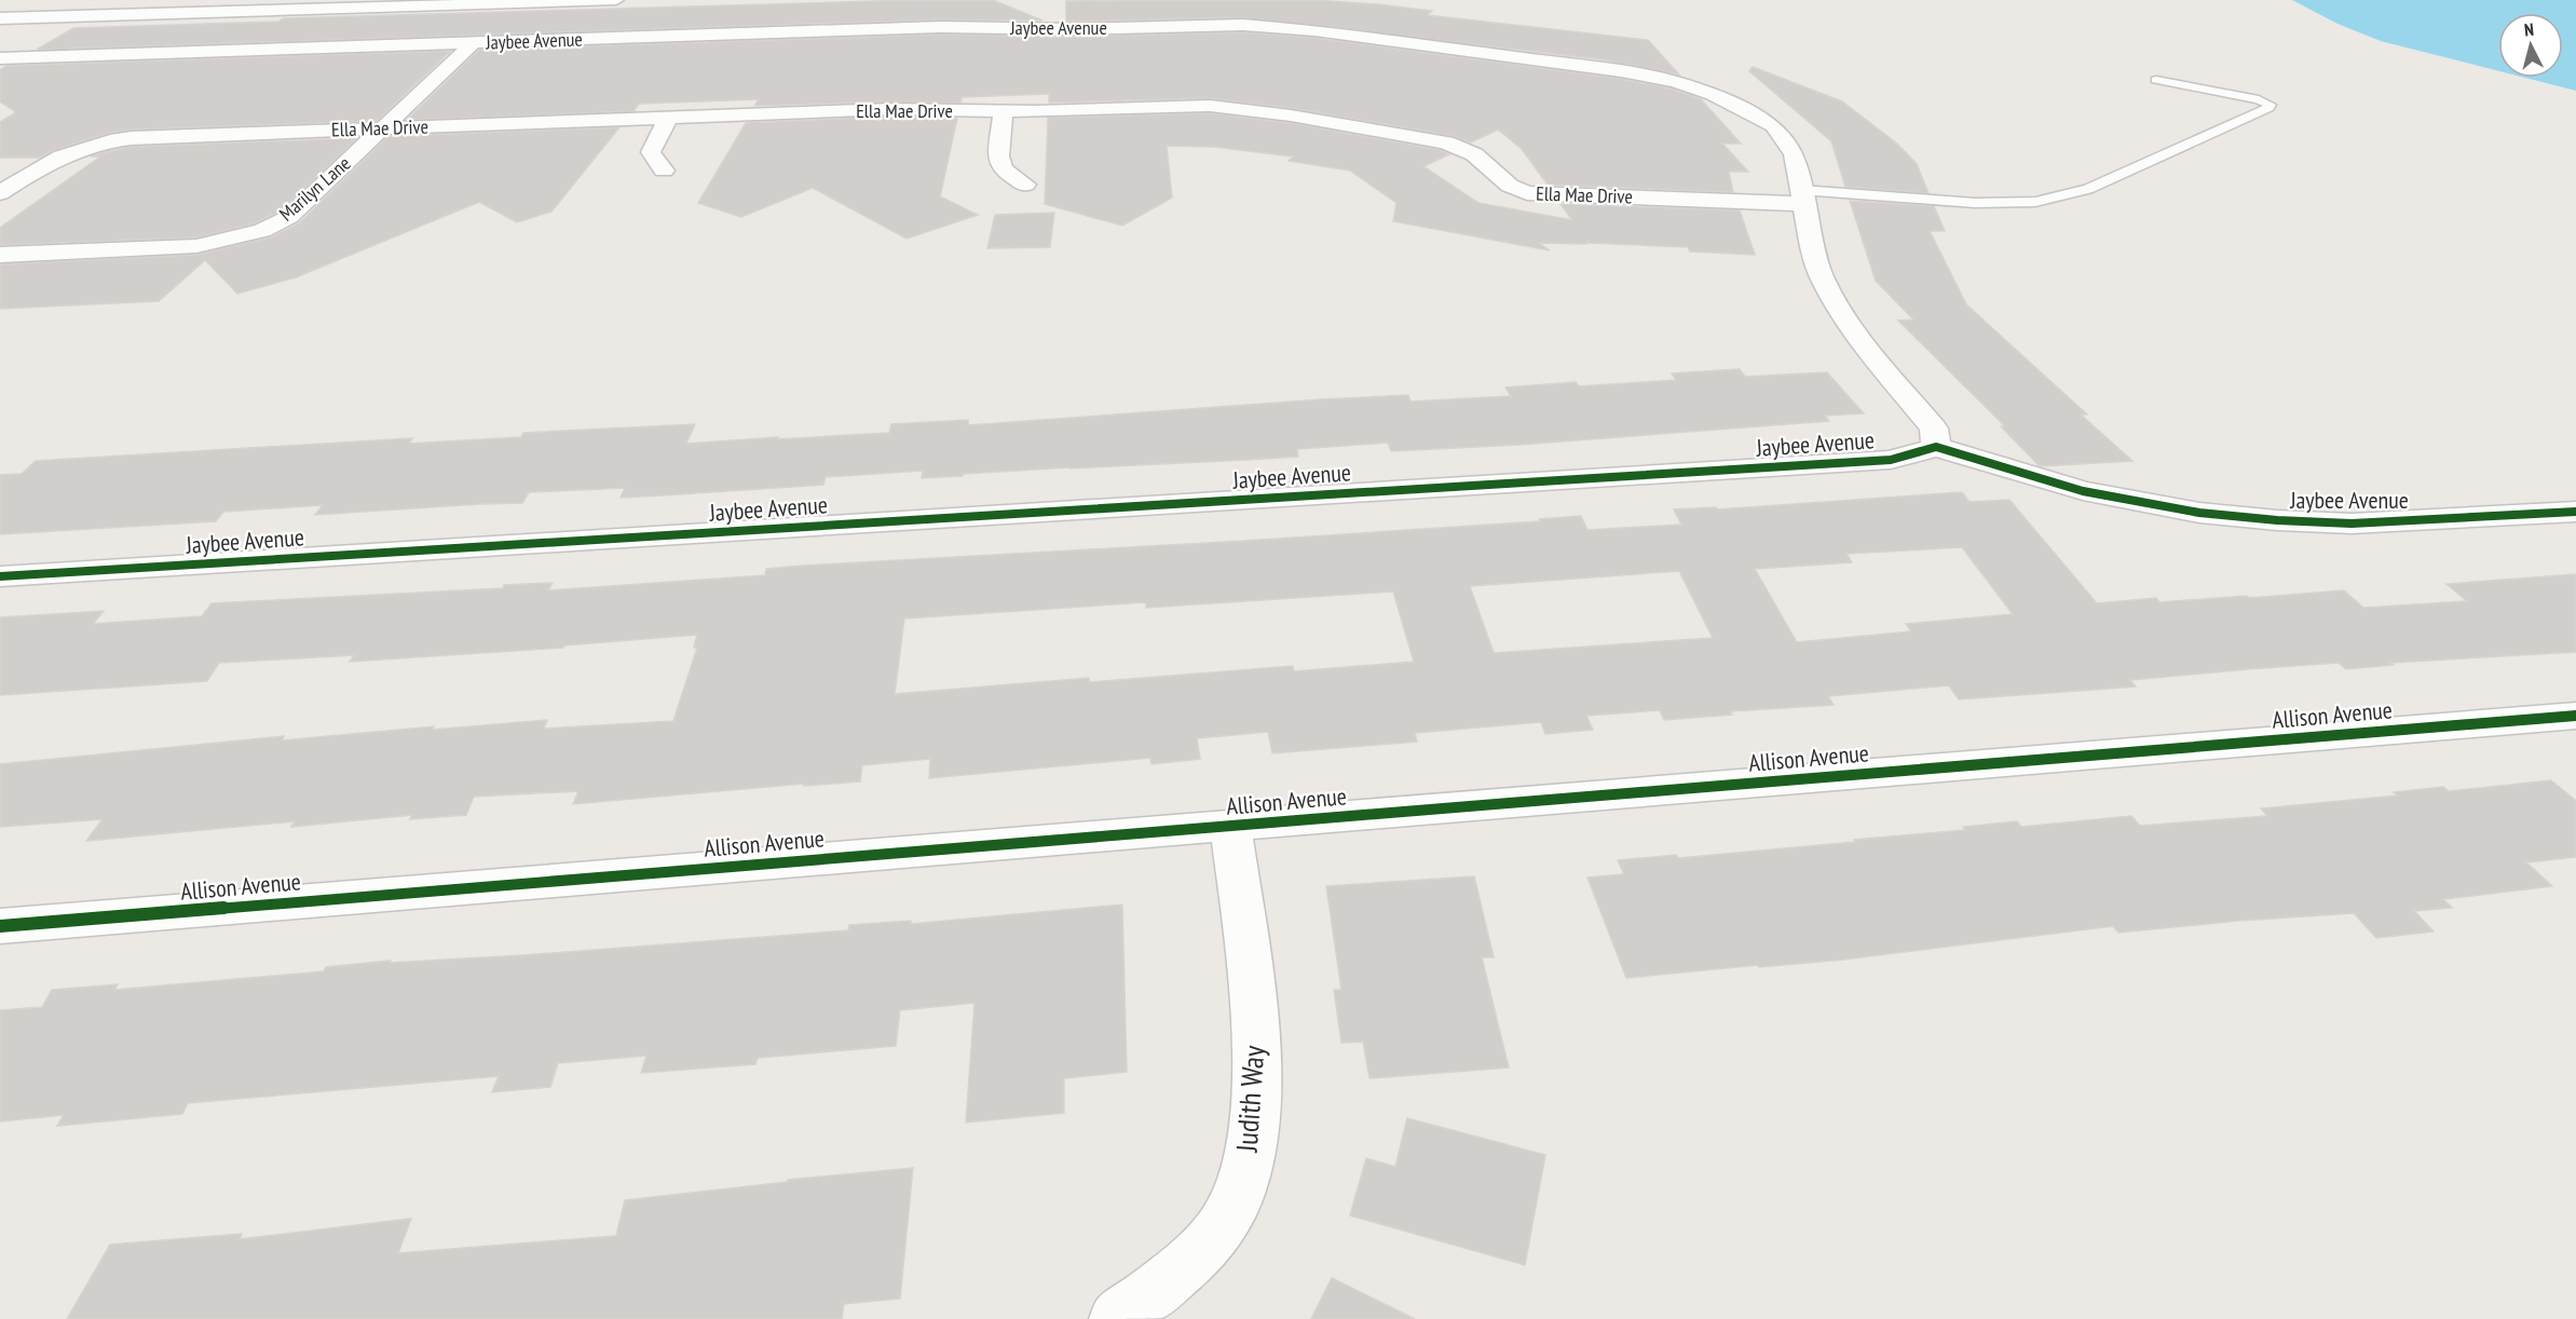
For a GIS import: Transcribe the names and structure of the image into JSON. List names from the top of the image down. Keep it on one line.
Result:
{"streets":{"street":["Jaybee Avenue","Ella Mae Drive","Marilyn Lane","Allison Avenue","Judith Way"]},"crossings":[["Jaybee Avenue","Ella Mae Drive"],["Jaybee Avenue","Marilyn Lane"],["Ella Mae Drive","Marilyn Lane"],["Allison Avenue","Judith Way"]],"north":"top"}
